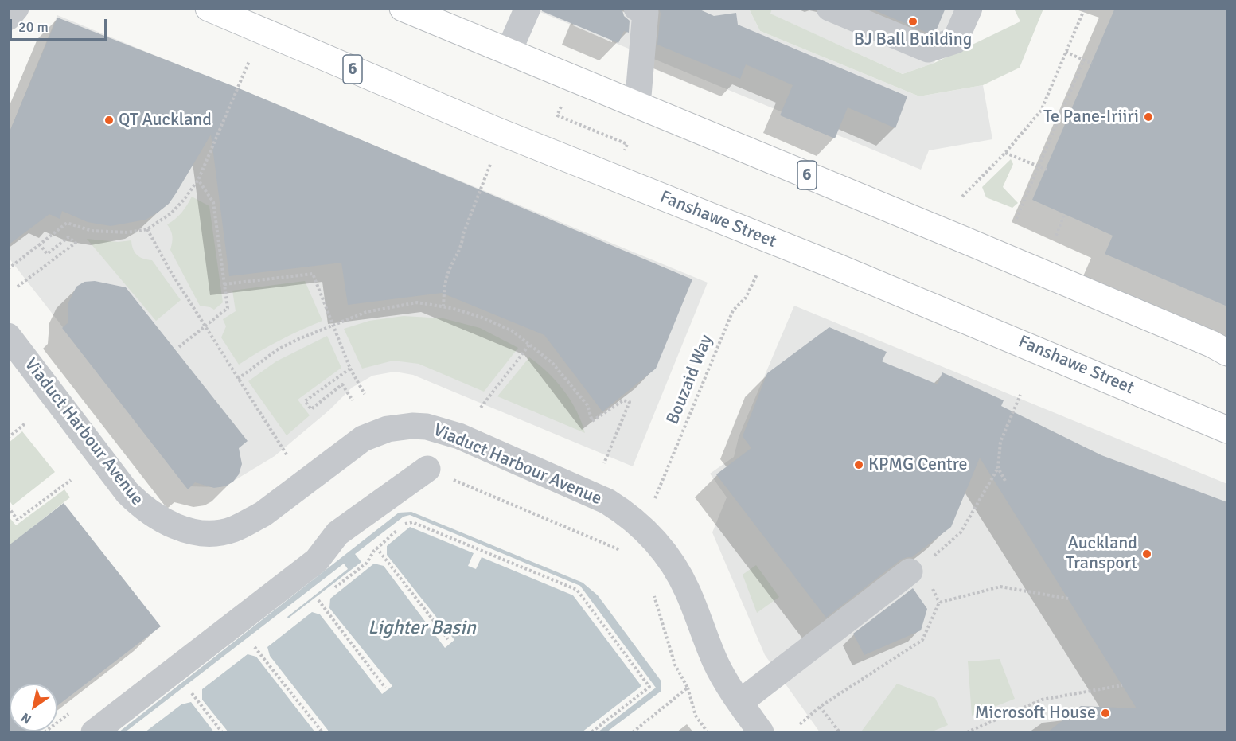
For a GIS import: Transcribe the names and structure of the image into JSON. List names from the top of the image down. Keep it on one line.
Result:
{"streets":{"main road":["6","Fanshawe Street"],"street":["Viaduct Harbour Avenue"],"path":["Bouzaid Way"]},"water":["Lighter Basin"],"places":["BJ Ball Building","Te Pane-Iriiri","QT Auckland","KPMG Centre","Auckland Transport","Microsoft House"],"scale_bar":"20 m","north":"bottom left"}
